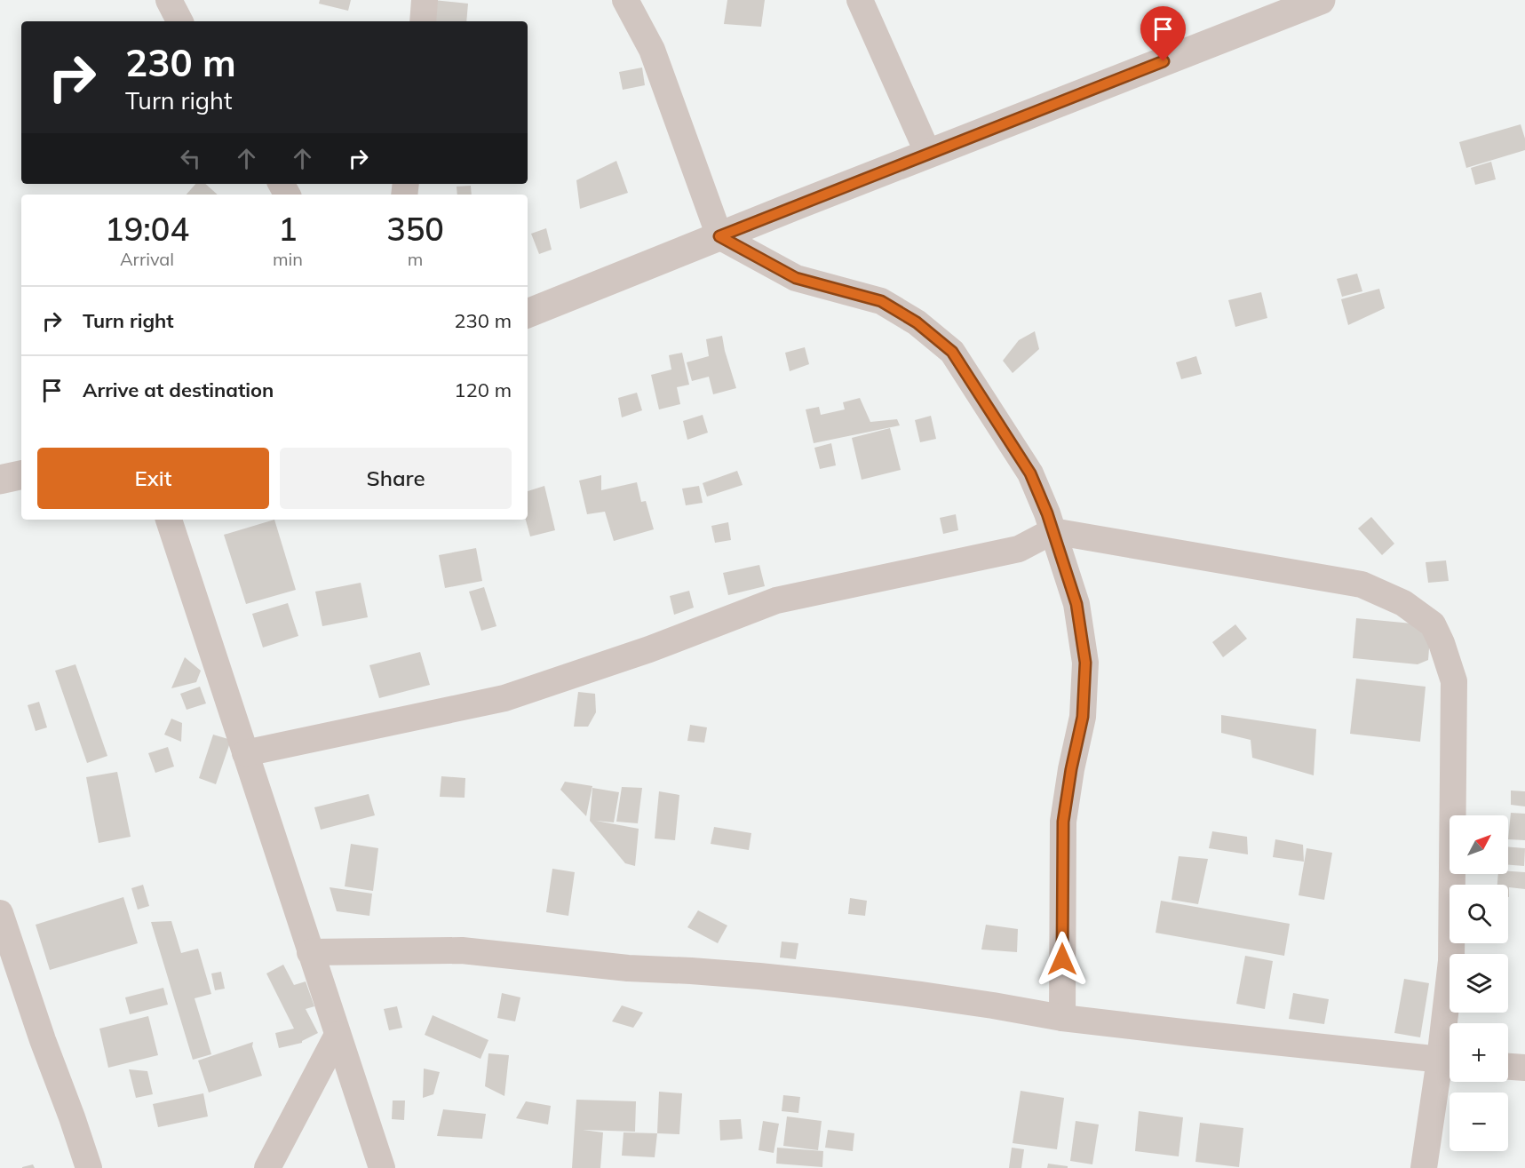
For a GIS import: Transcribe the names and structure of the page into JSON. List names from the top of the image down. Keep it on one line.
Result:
{"north":"top right","page":{"turn":["230 m","Turn right"],"eta":["19:04","Arrival","1","min","350","m"],"list":[{"name":"Turn right","value":"230 m"},{"name":"Arrive at destination","value":"120 m"}],"buttons":["Exit","Share"],"map_buttons":["+","−"]}}
